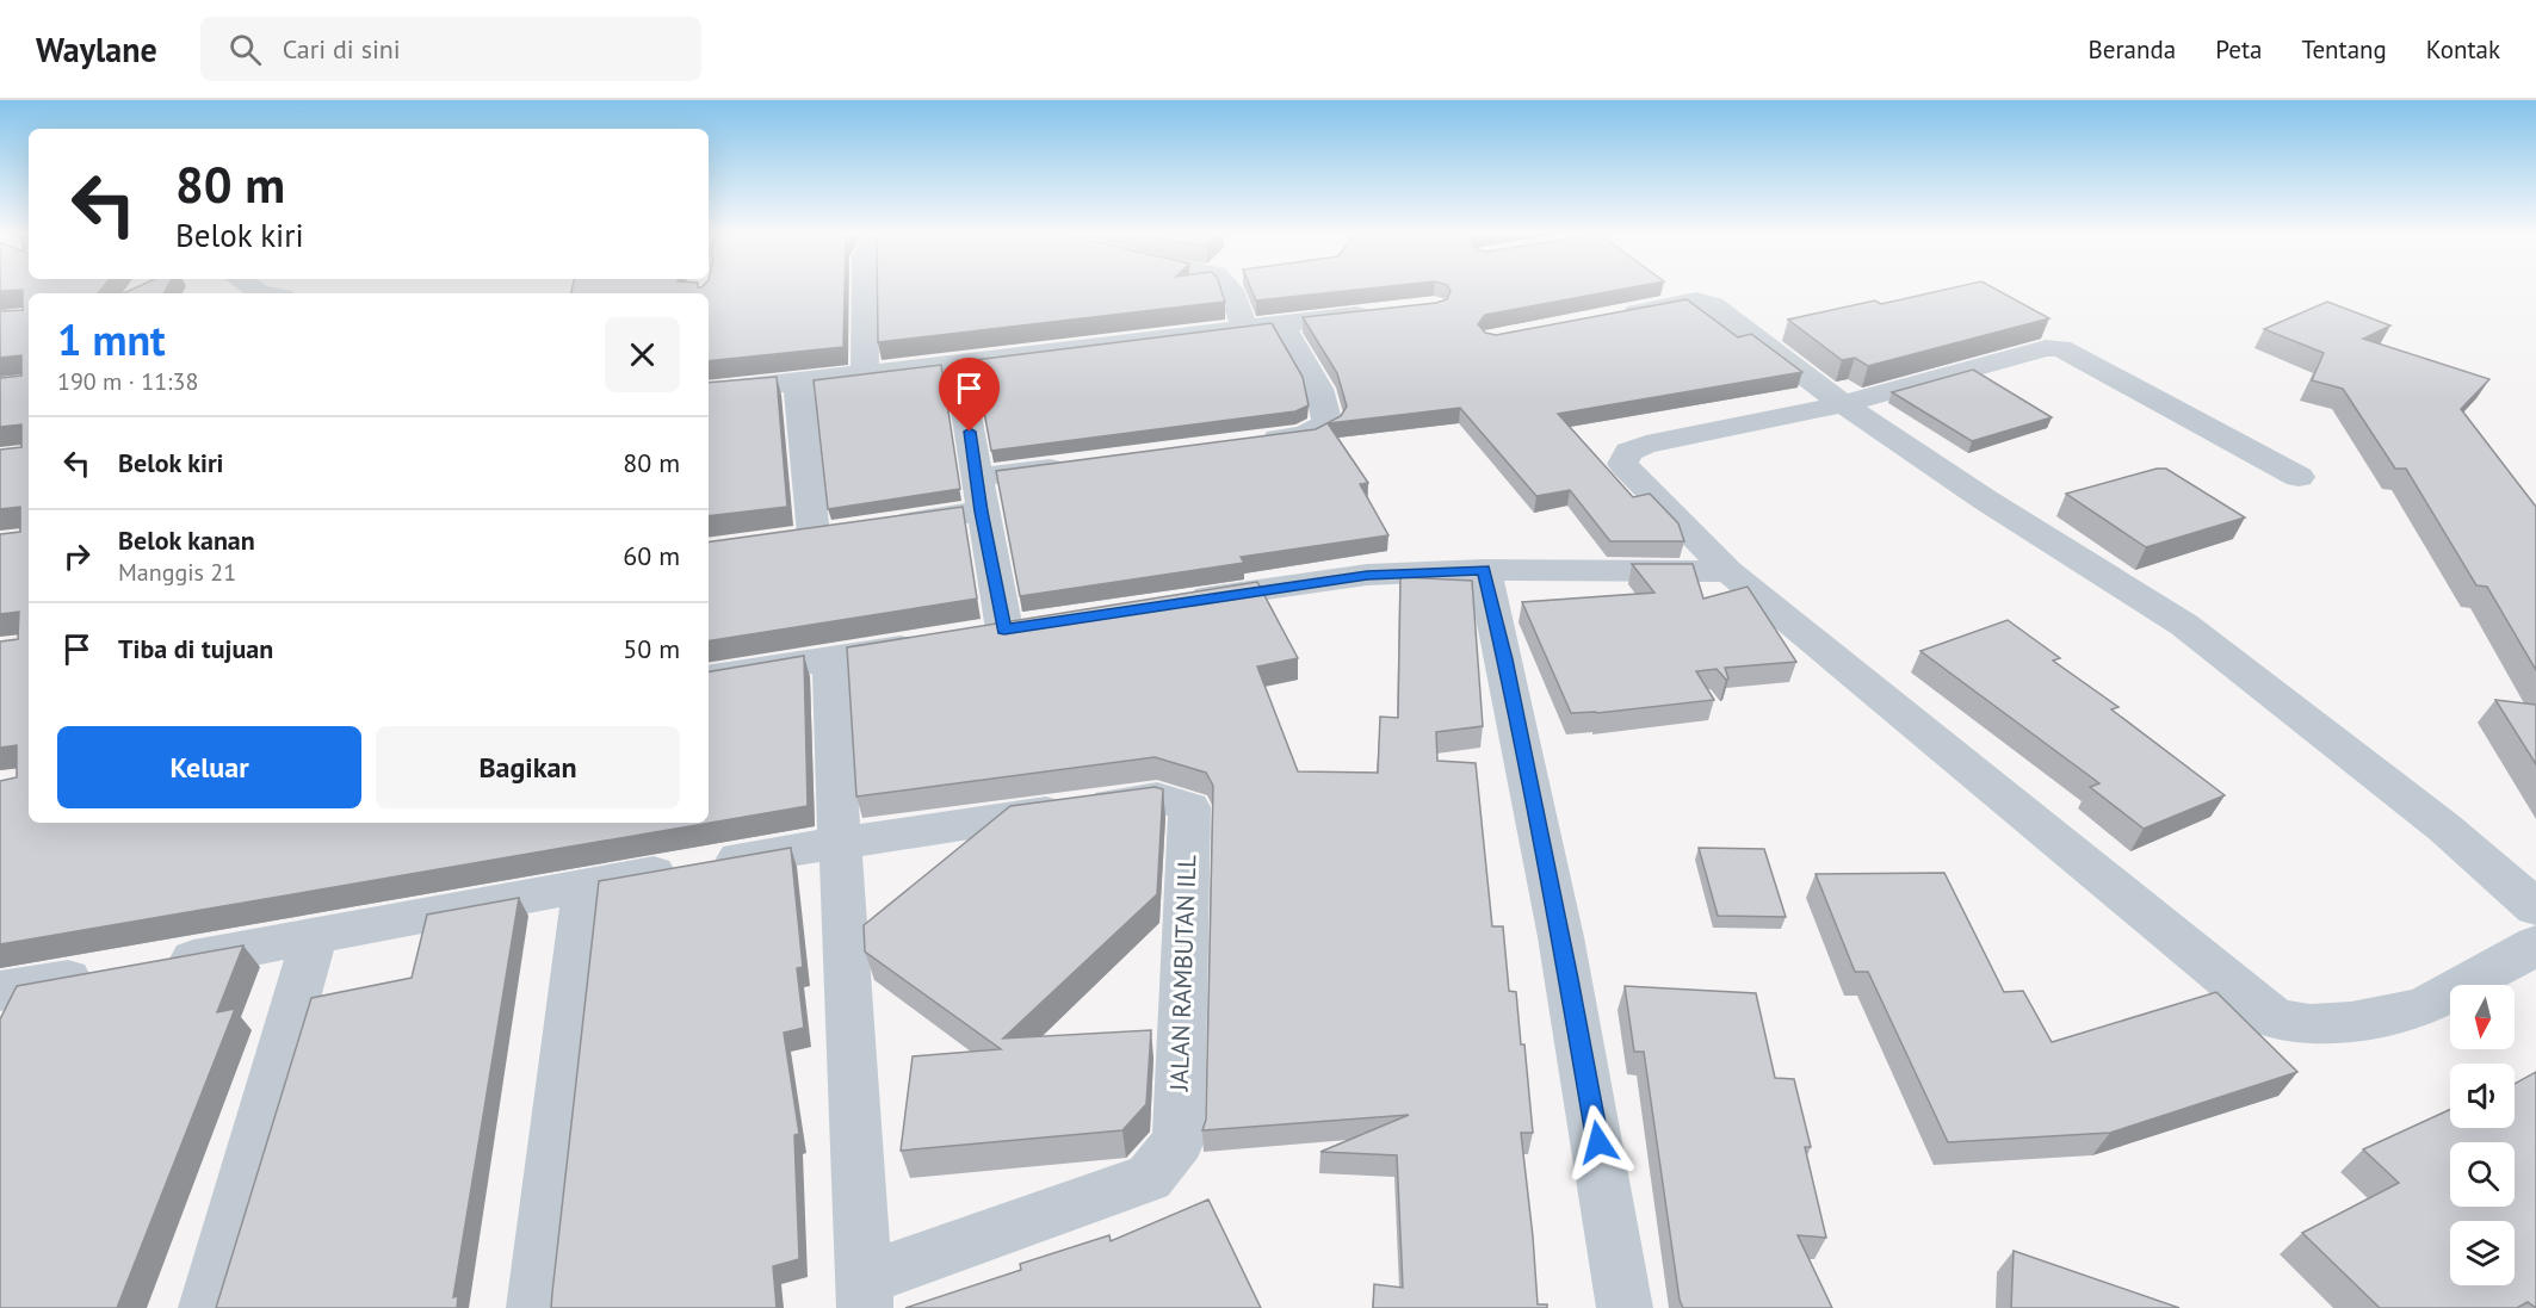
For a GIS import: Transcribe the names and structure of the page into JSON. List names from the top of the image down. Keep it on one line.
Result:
{"streets":{"street":["JALAN RAMBUTAN ILL"]},"north":"bottom","page":{"header":"Waylane","search":"Cari di sini","nav":["Beranda","Peta","Tentang","Kontak"],"turn":["80 m","Belok kiri"],"heading":["1 mnt","190 m · 11:38"],"list":[{"name":"Belok kiri","value":"80 m"},{"name":"Belok kanan","note":"Manggis 21","value":"60 m"},{"name":"Tiba di tujuan","value":"50 m"}],"buttons":["Keluar","Bagikan"]}}
